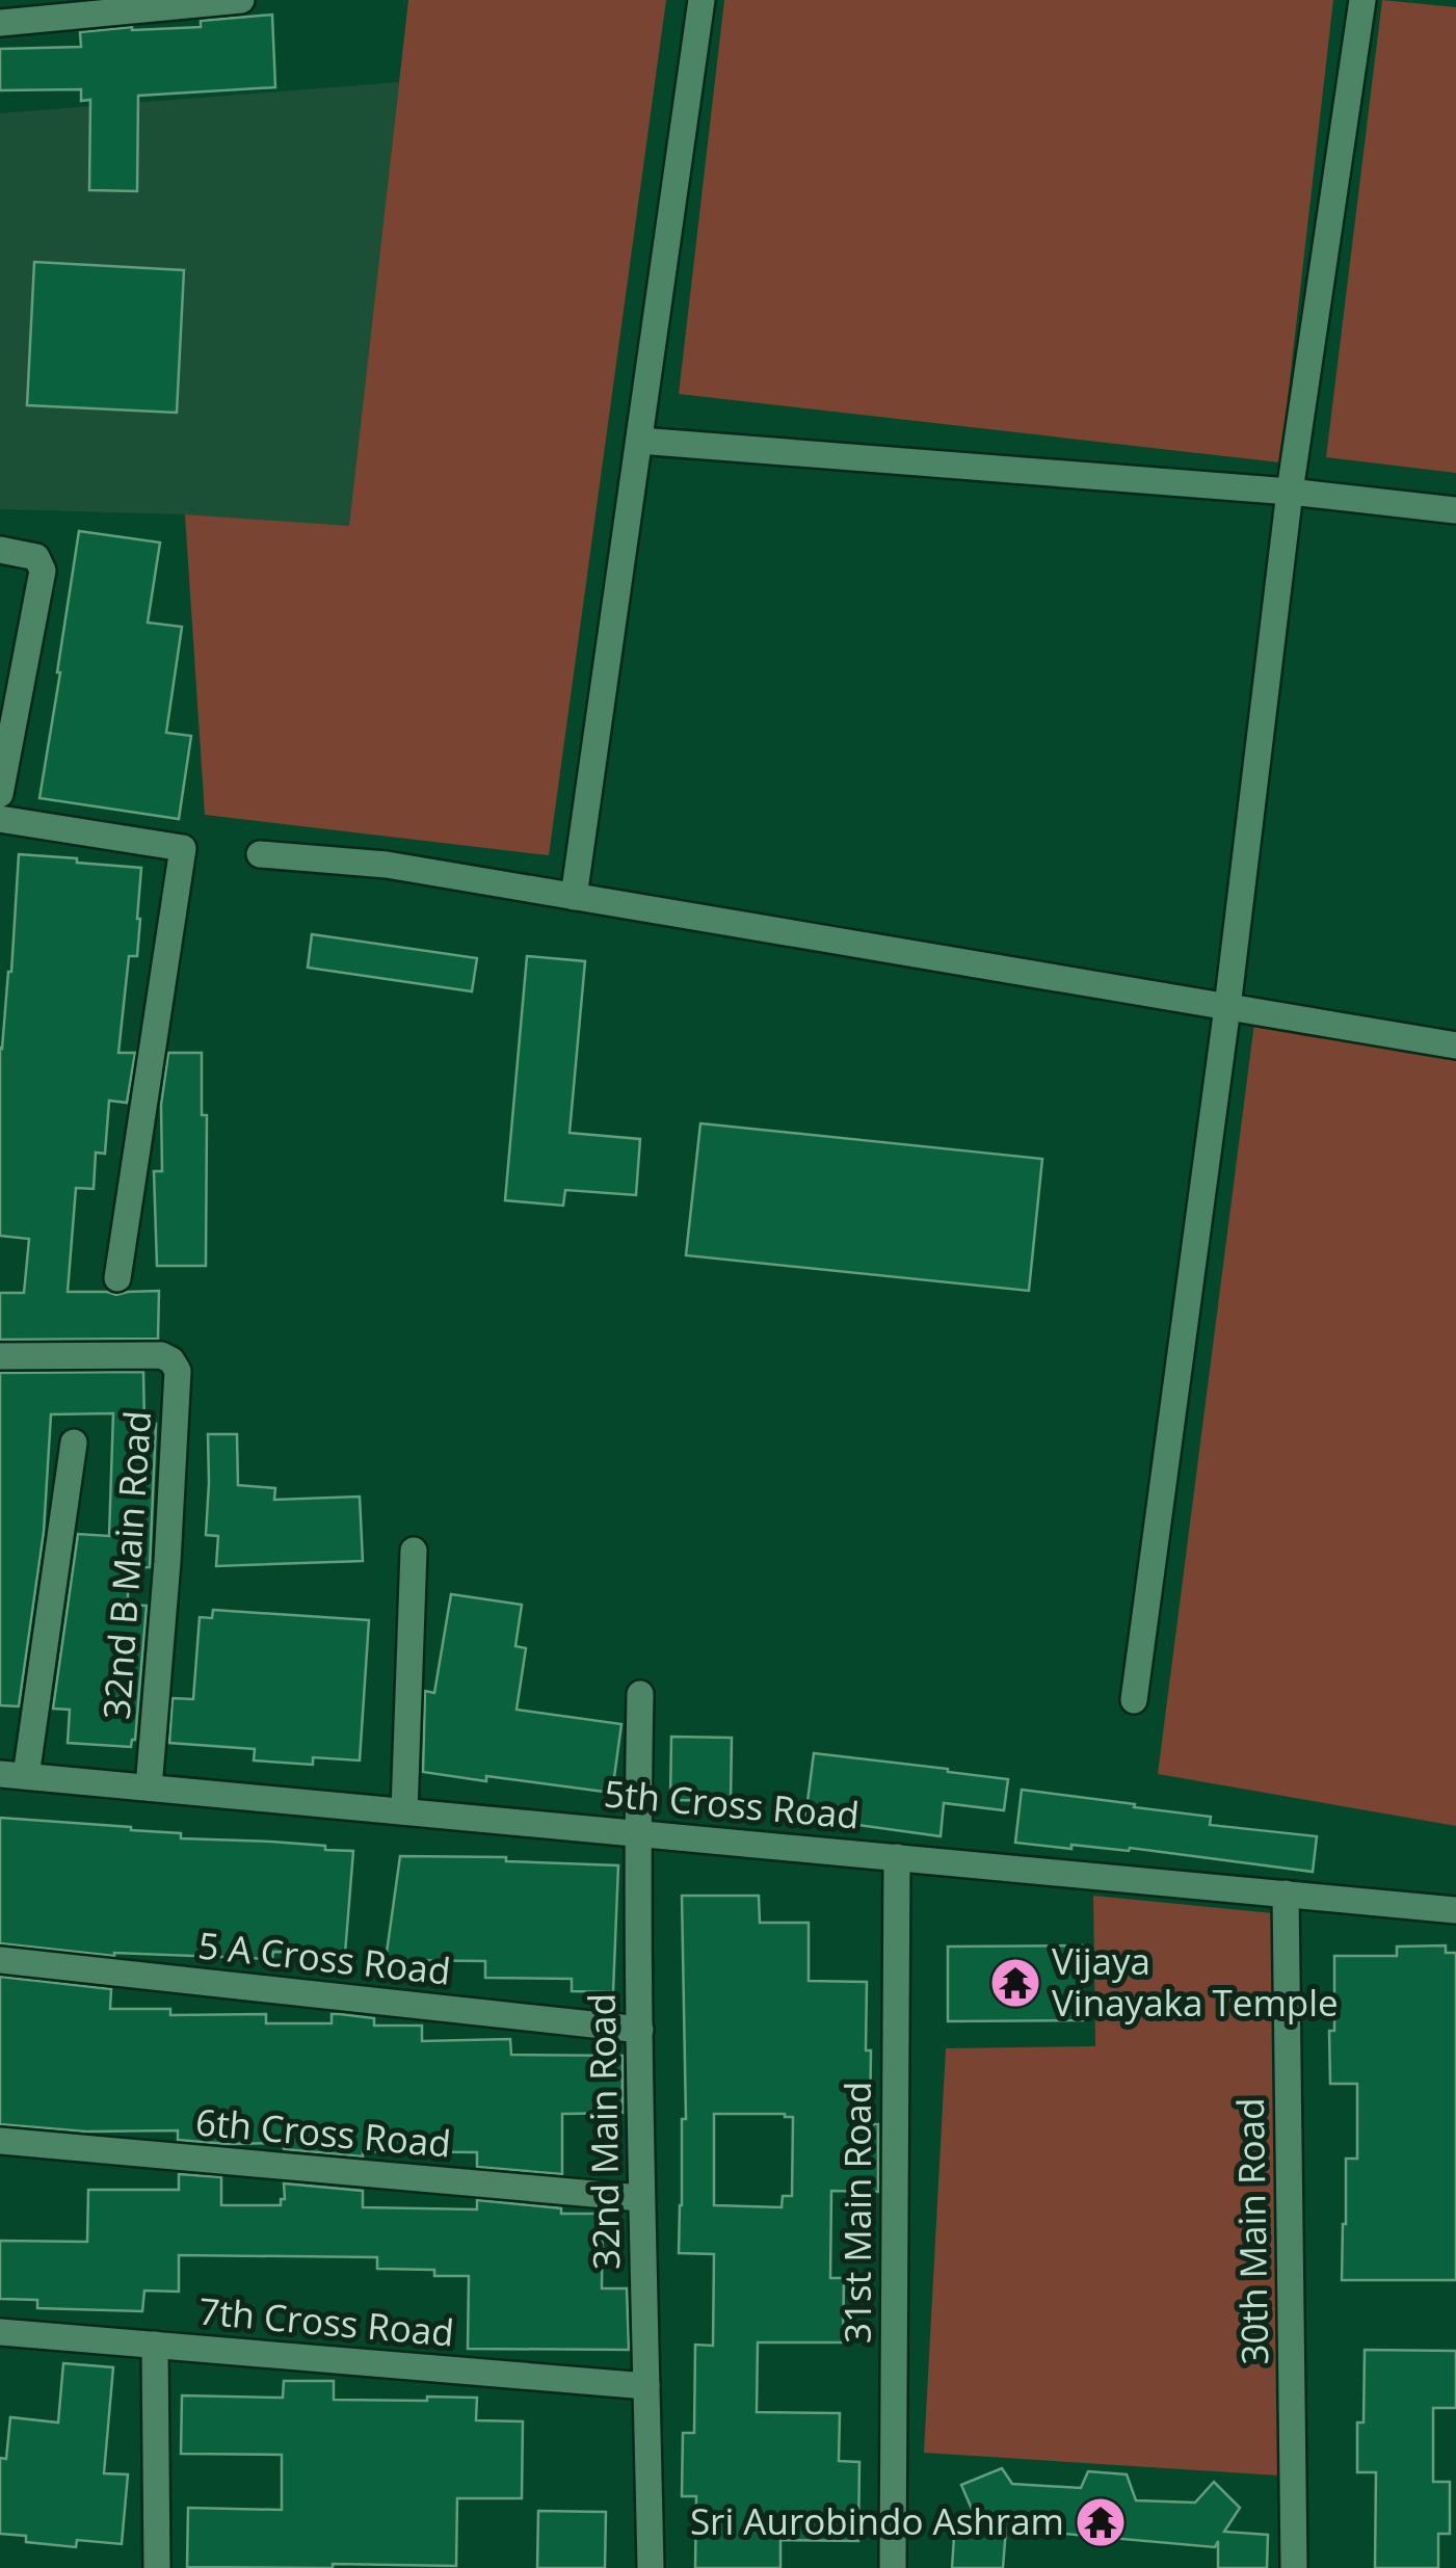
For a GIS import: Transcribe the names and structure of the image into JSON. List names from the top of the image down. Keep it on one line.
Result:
{"streets":{"street":["32nd B Main Road","5th Cross Road","5 A Cross Road","32nd Main Road","6th Cross Road","31st Main Road","30th Main Road","7th Cross Road"]},"crossings":[["32nd B Main Road","5th Cross Road"],["5th Cross Road","32nd Main Road"],["5th Cross Road","31st Main Road"],["5th Cross Road","30th Main Road"],["5 A Cross Road","32nd Main Road"],["32nd Main Road","6th Cross Road"],["32nd Main Road","7th Cross Road"]],"places":{"temple":["Vijaya Vinayaka Temple","Sri Aurobindo Ashram"]}}
